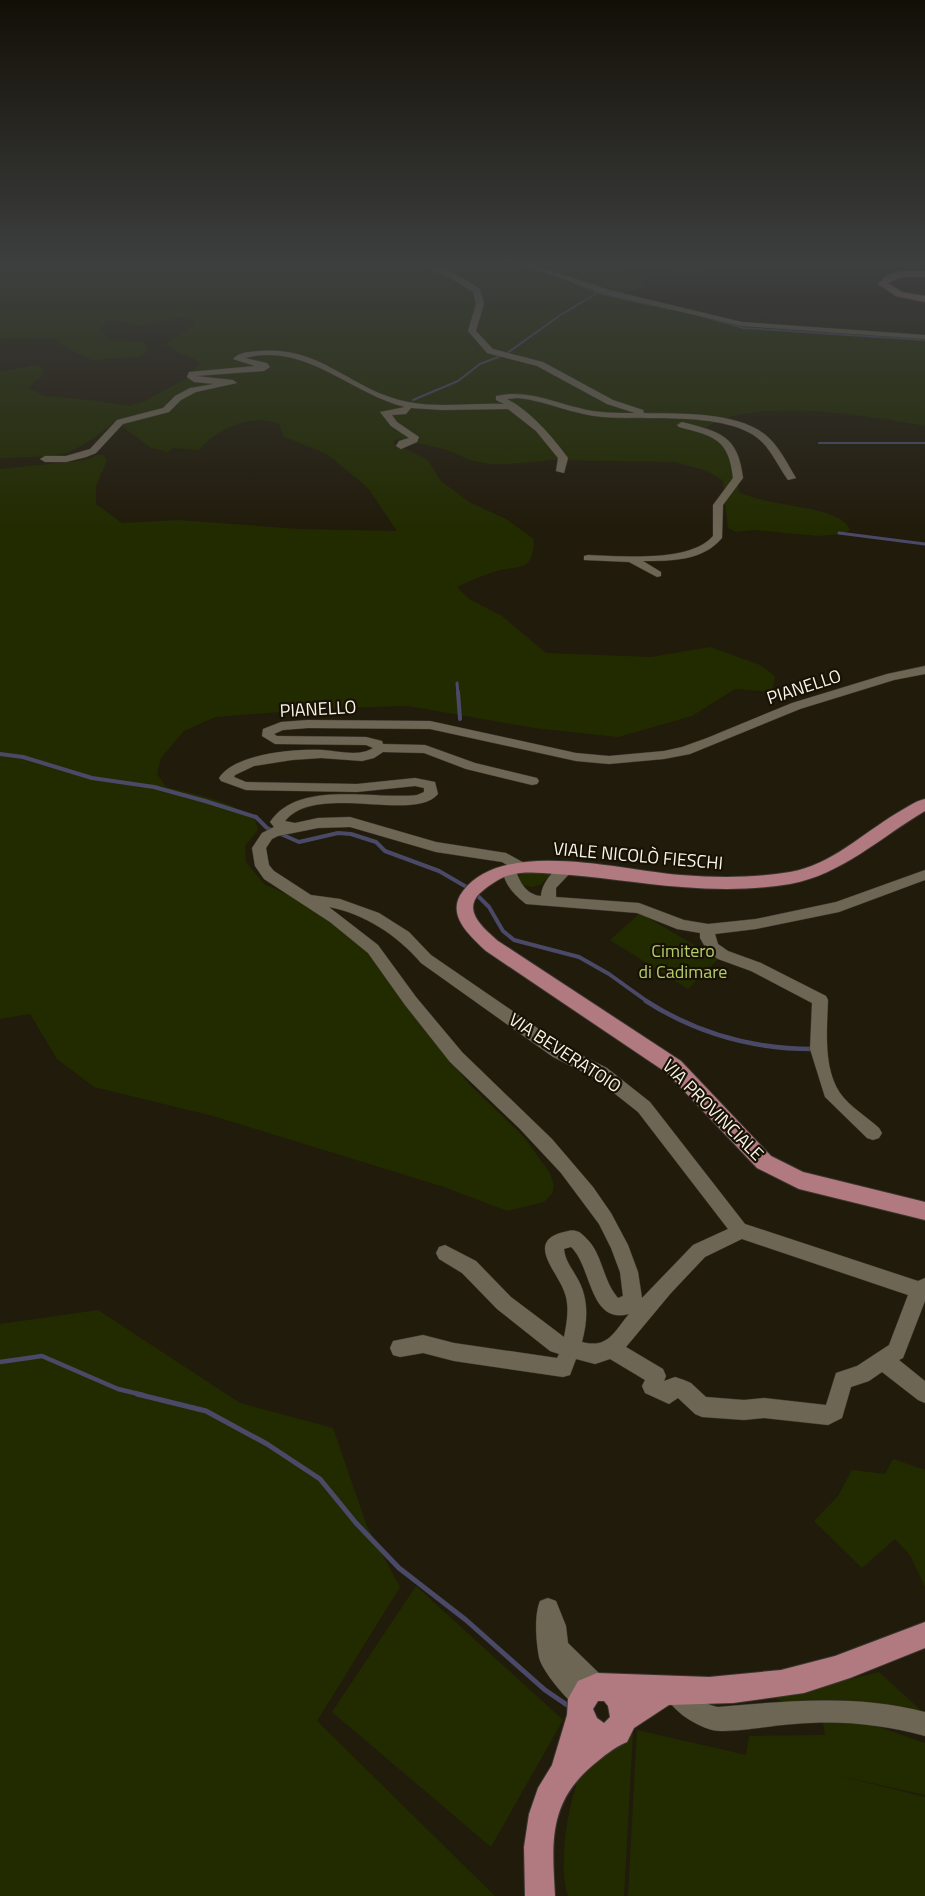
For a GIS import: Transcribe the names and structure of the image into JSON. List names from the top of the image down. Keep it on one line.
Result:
{"streets":{"main road":["VIALE NICOLÒ FIESCHI","VIA PROVINCIALE"],"street":["PIANELLO","VIA BEVERATOIO"]},"crossings":[["VIALE NICOLÒ FIESCHI","VIA PROVINCIALE"]],"parks":["Cimitero di Cadimare"]}
